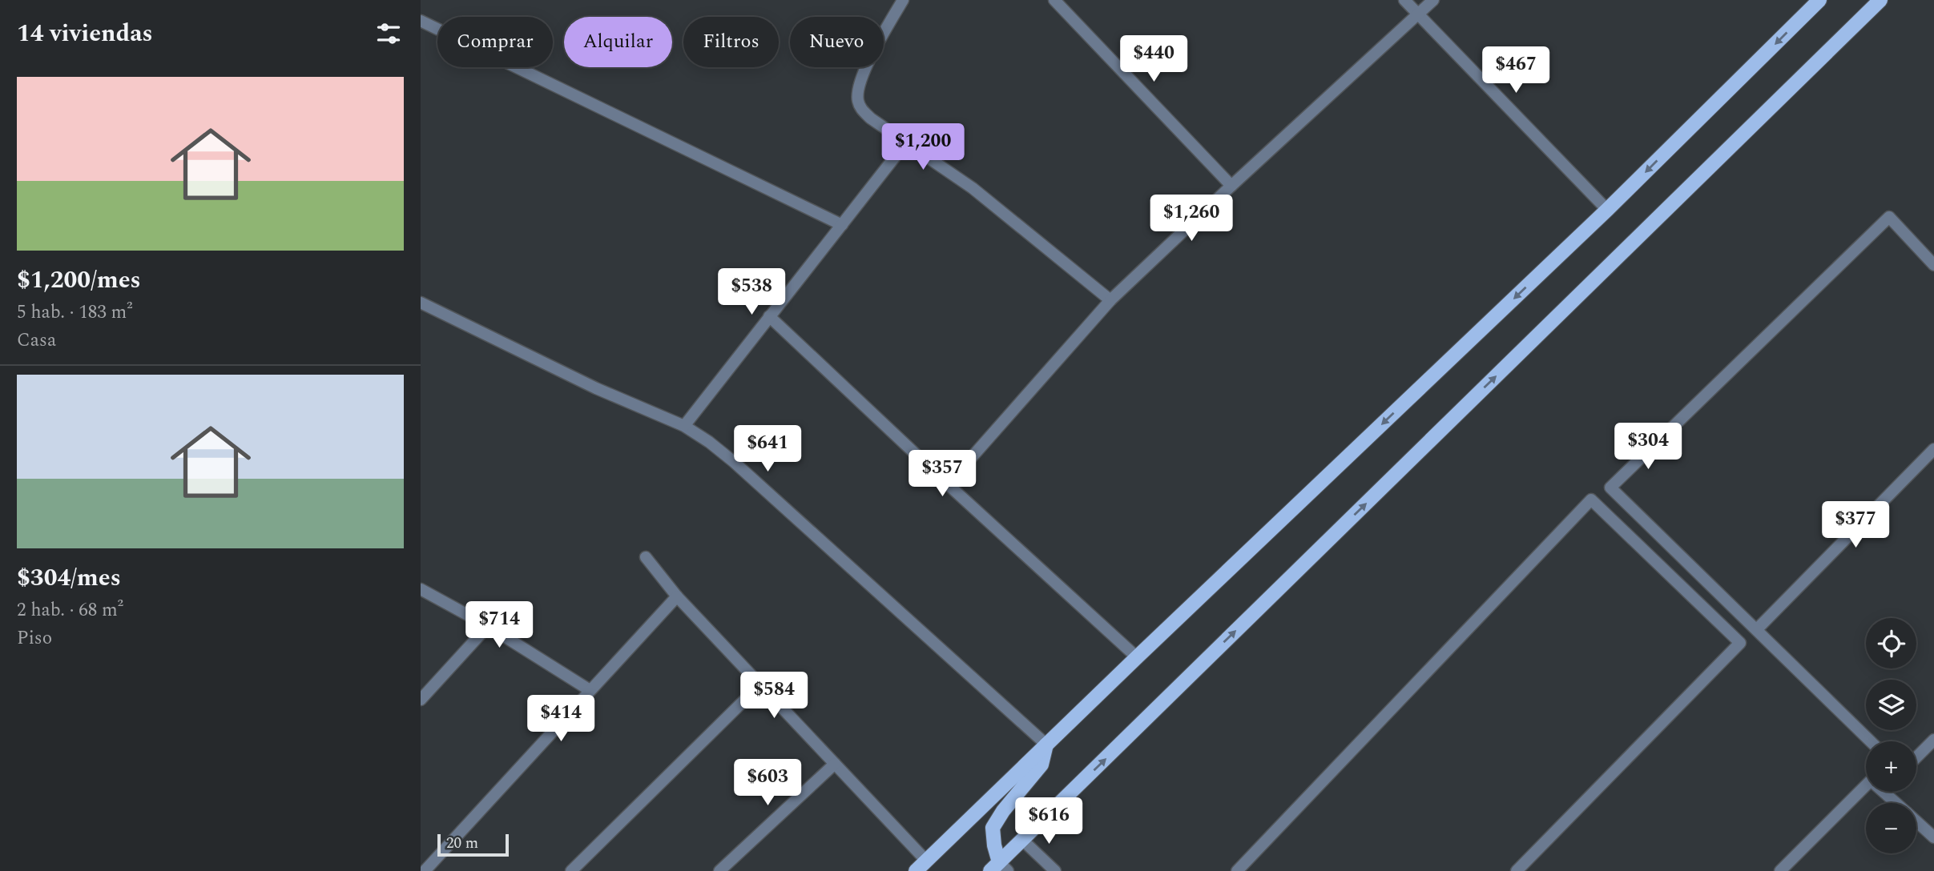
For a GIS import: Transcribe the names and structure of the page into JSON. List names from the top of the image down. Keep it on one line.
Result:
{"scale_bar":"20 m","page":{"heading":"14 viviendas","chip":["Comprar","Alquilar","Filtros","Nuevo"],"price":["$440","$467","$1,200","$1,260","$538","$304","$641","$357","$377","$714","$584","$414","$603","$616"],"list":[{"name":"$1,200/mes","note":"5 hab. · 183 m² · Casa"},{"name":"$304/mes","note":"2 hab. · 68 m² · Piso"}],"map_buttons":["+","−"],"scale":"20 m"}}
